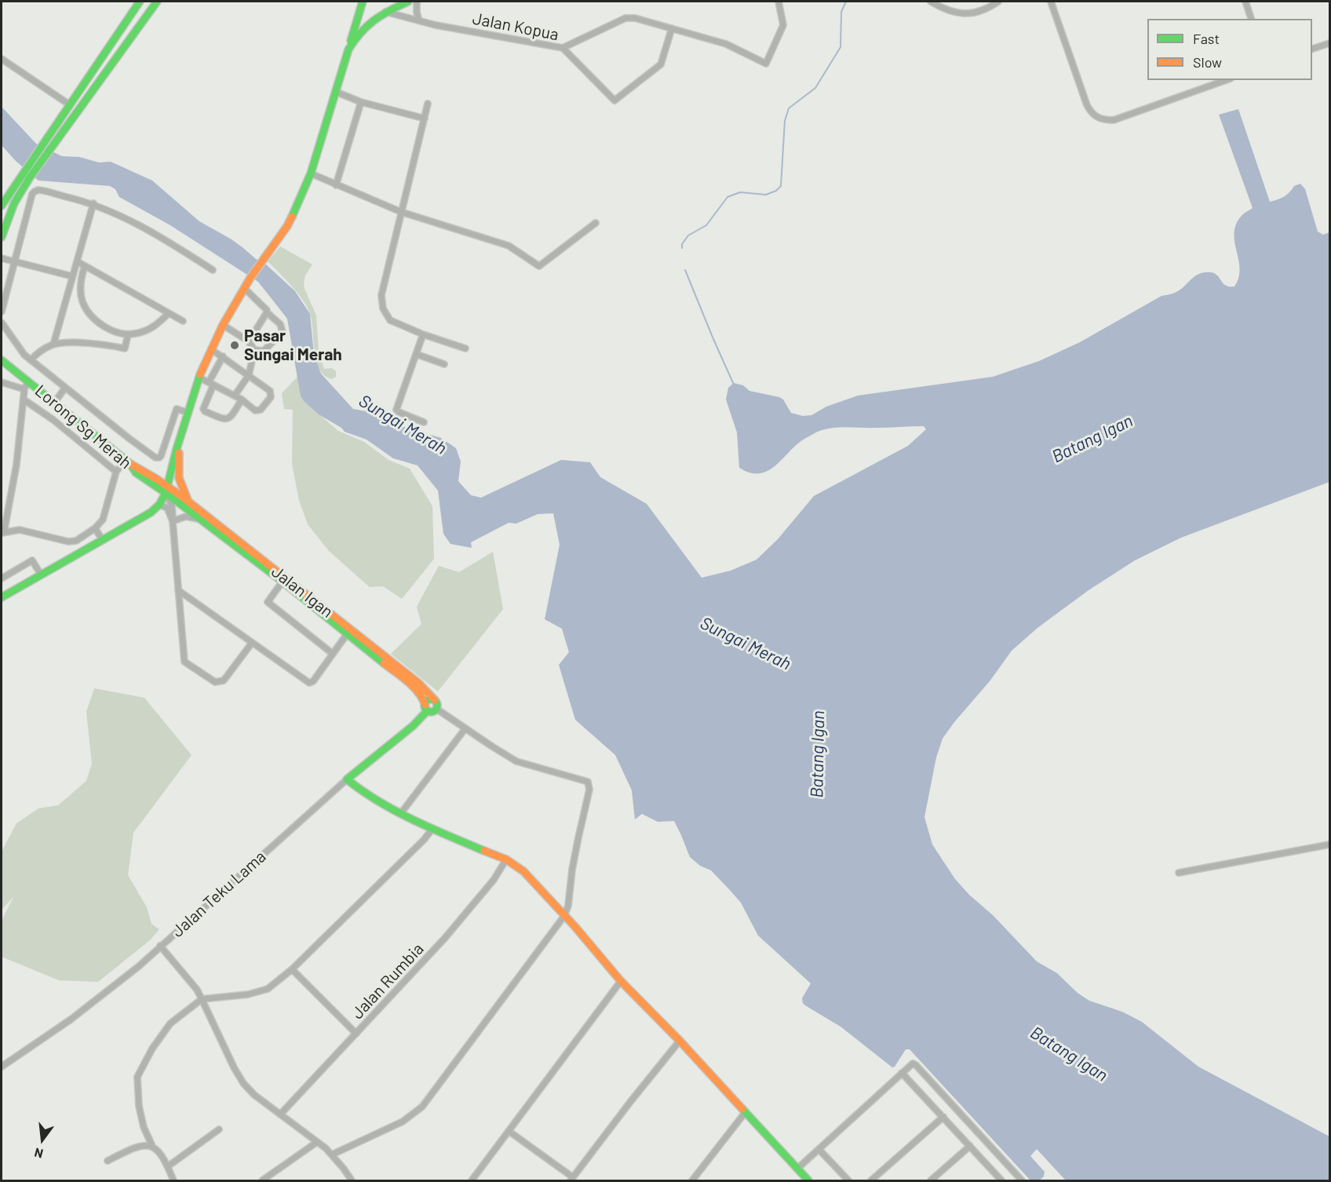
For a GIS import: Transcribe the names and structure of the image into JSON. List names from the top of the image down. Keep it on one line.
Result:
{"streets":{"street":["Jalan Kopua","Lorong Sg Merah","Jalan Igan","Jalan Teku Lama","Jalan Rumbia"]},"crossings":[["Lorong Sg Merah","Jalan Igan"],["Jalan Igan","Jalan Teku Lama"]],"water":["Sungai Merah","Batang Igan"],"places":["Pasar Sungai Merah"],"legend":["Fast","Slow"],"north":"bottom"}
